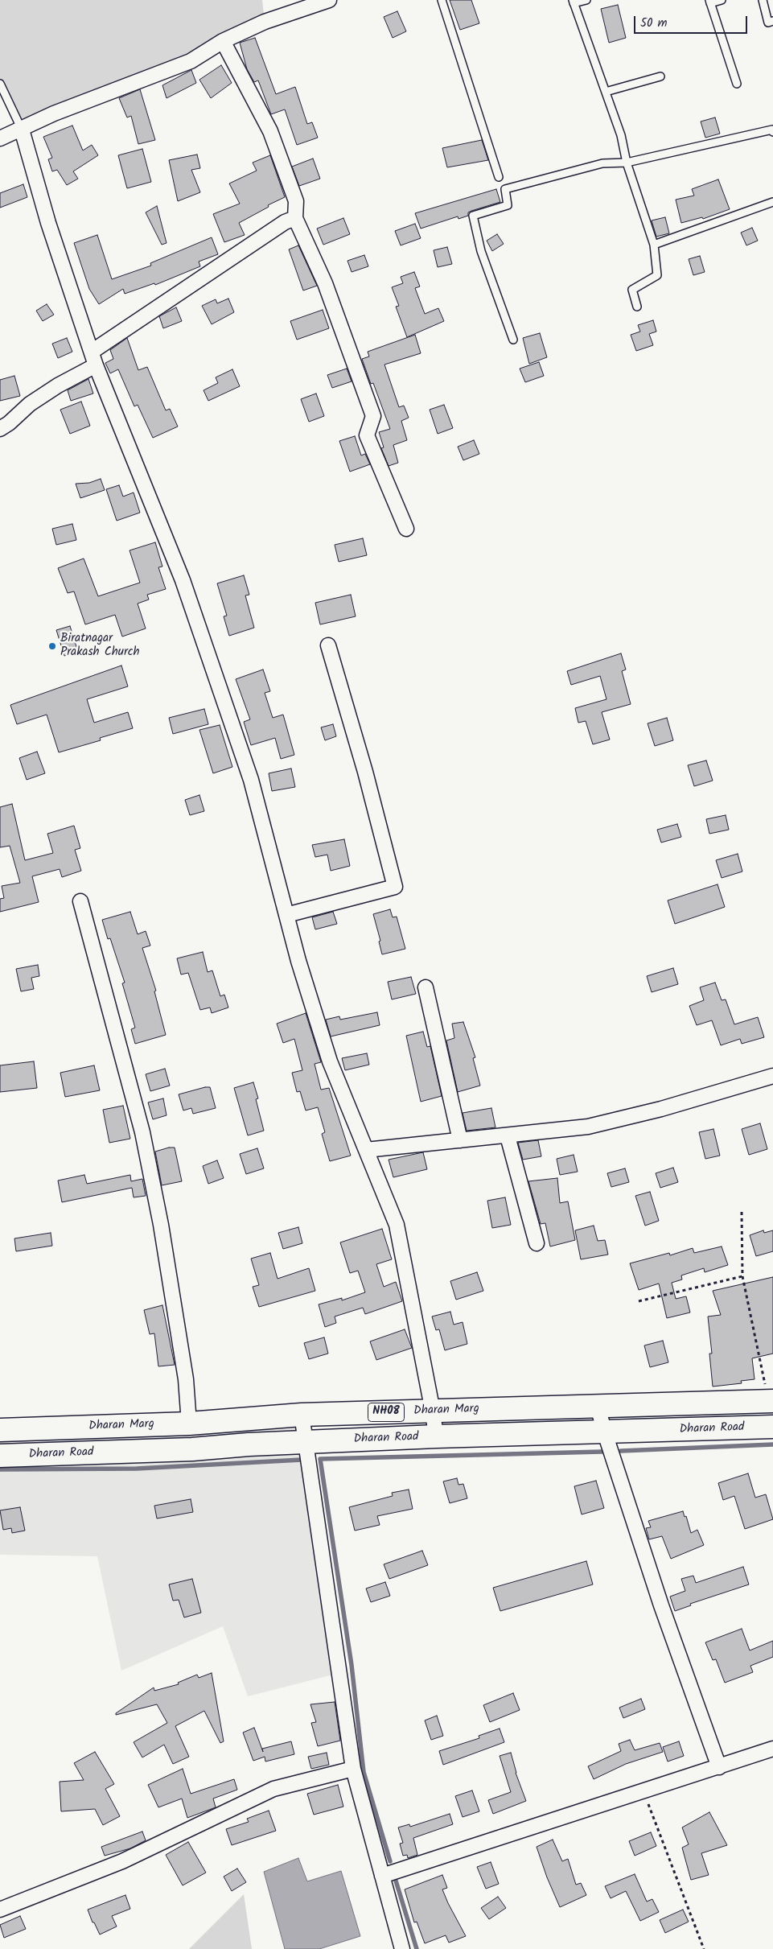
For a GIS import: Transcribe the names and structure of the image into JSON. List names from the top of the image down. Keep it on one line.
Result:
{"streets":{"main road":["Dharan Marg","NH08","Dharan Road"]},"places":["Biratnagar Prakash Church"],"scale_bar":"50 m"}
